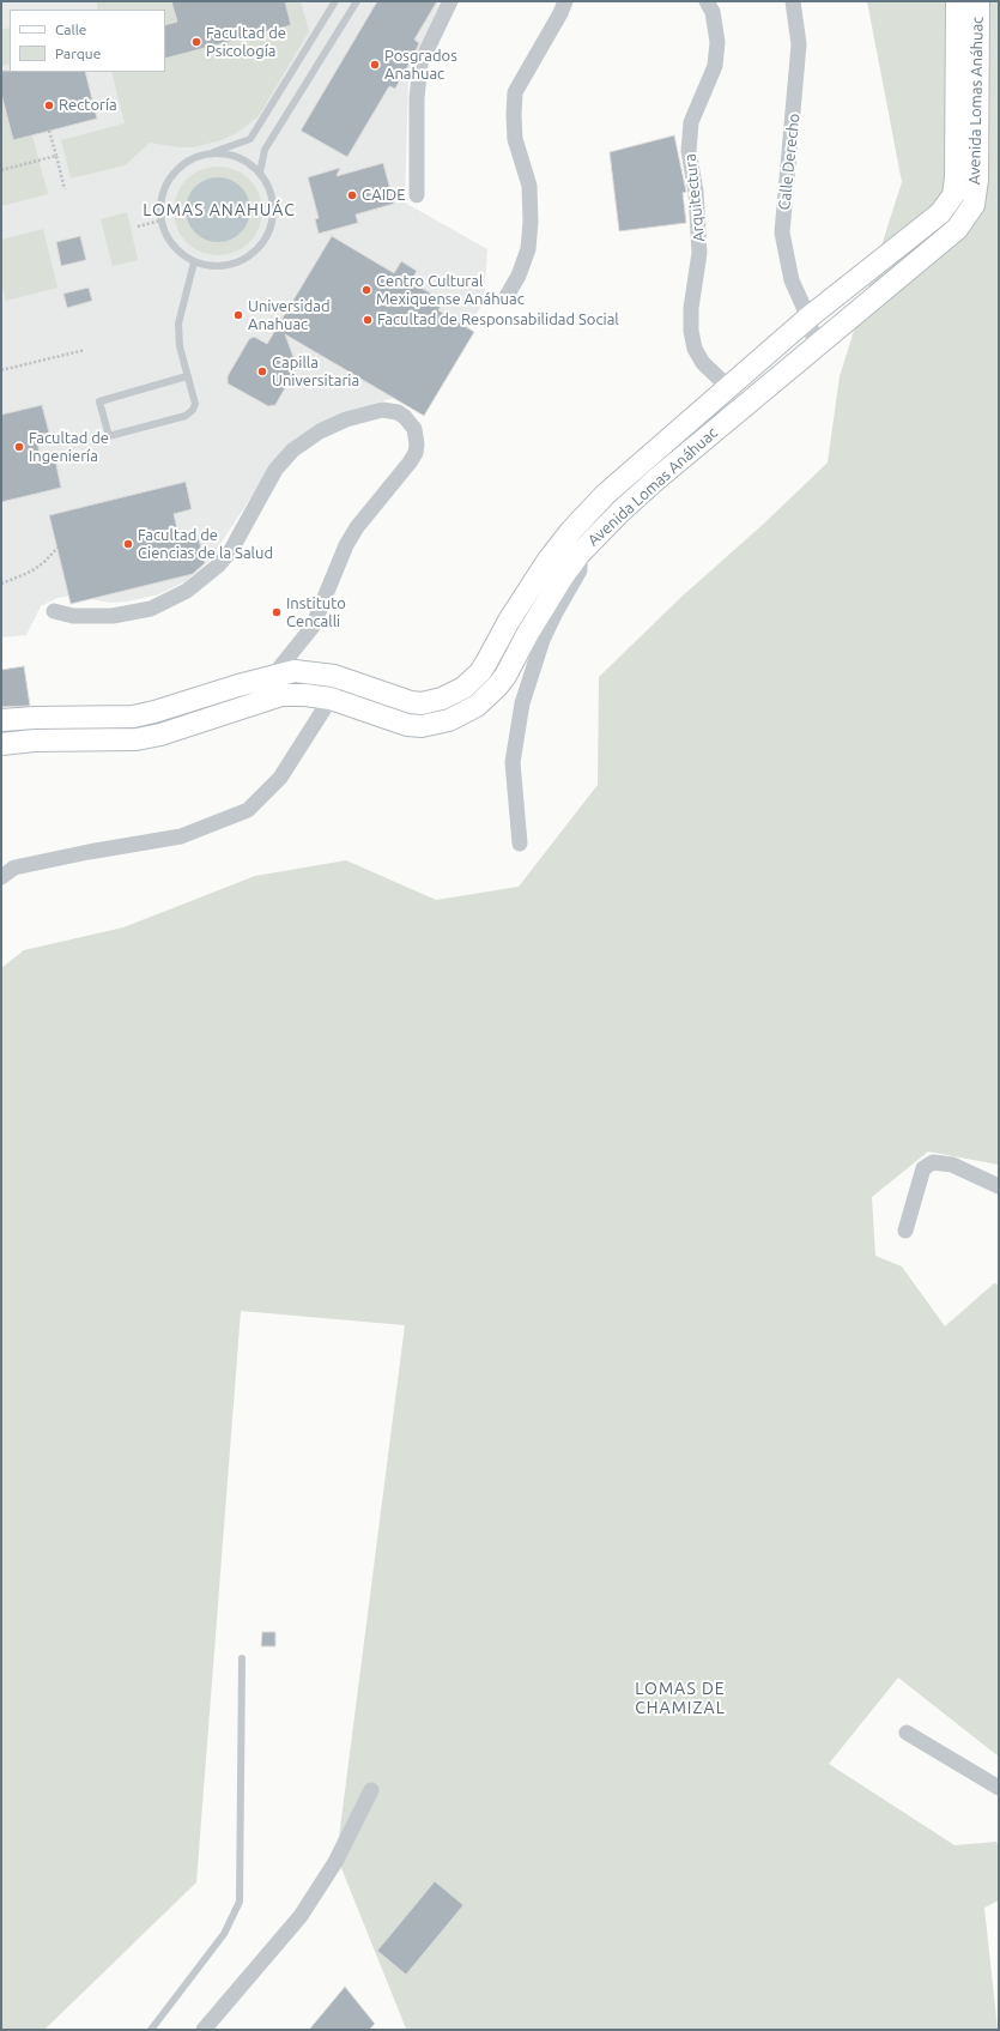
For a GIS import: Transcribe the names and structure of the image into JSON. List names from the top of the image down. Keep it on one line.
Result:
{"streets":{"main road":["Avenida Lomas Anáhuac"],"street":["Calle Derecho","Arquitectura"]},"crossings":[["Avenida Lomas Anáhuac","Calle Derecho"],["Avenida Lomas Anáhuac","Arquitectura"]],"districts":["LOMAS ANAHUÁC","LOMAS DE CHAMIZAL"],"places":["Facultad de Psicología","Posgrados Anahuac","Rectoría","CAIDE","Centro Cultural Mexiquense Anáhuac","Universidad Anahuac","Facultad de Responsabilidad Social","Capilla Universitaria","Facultad de Ingeniería","Facultad de Ciencias de la Salud","Instituto Cencalli"],"legend":["Calle","Parque"]}
